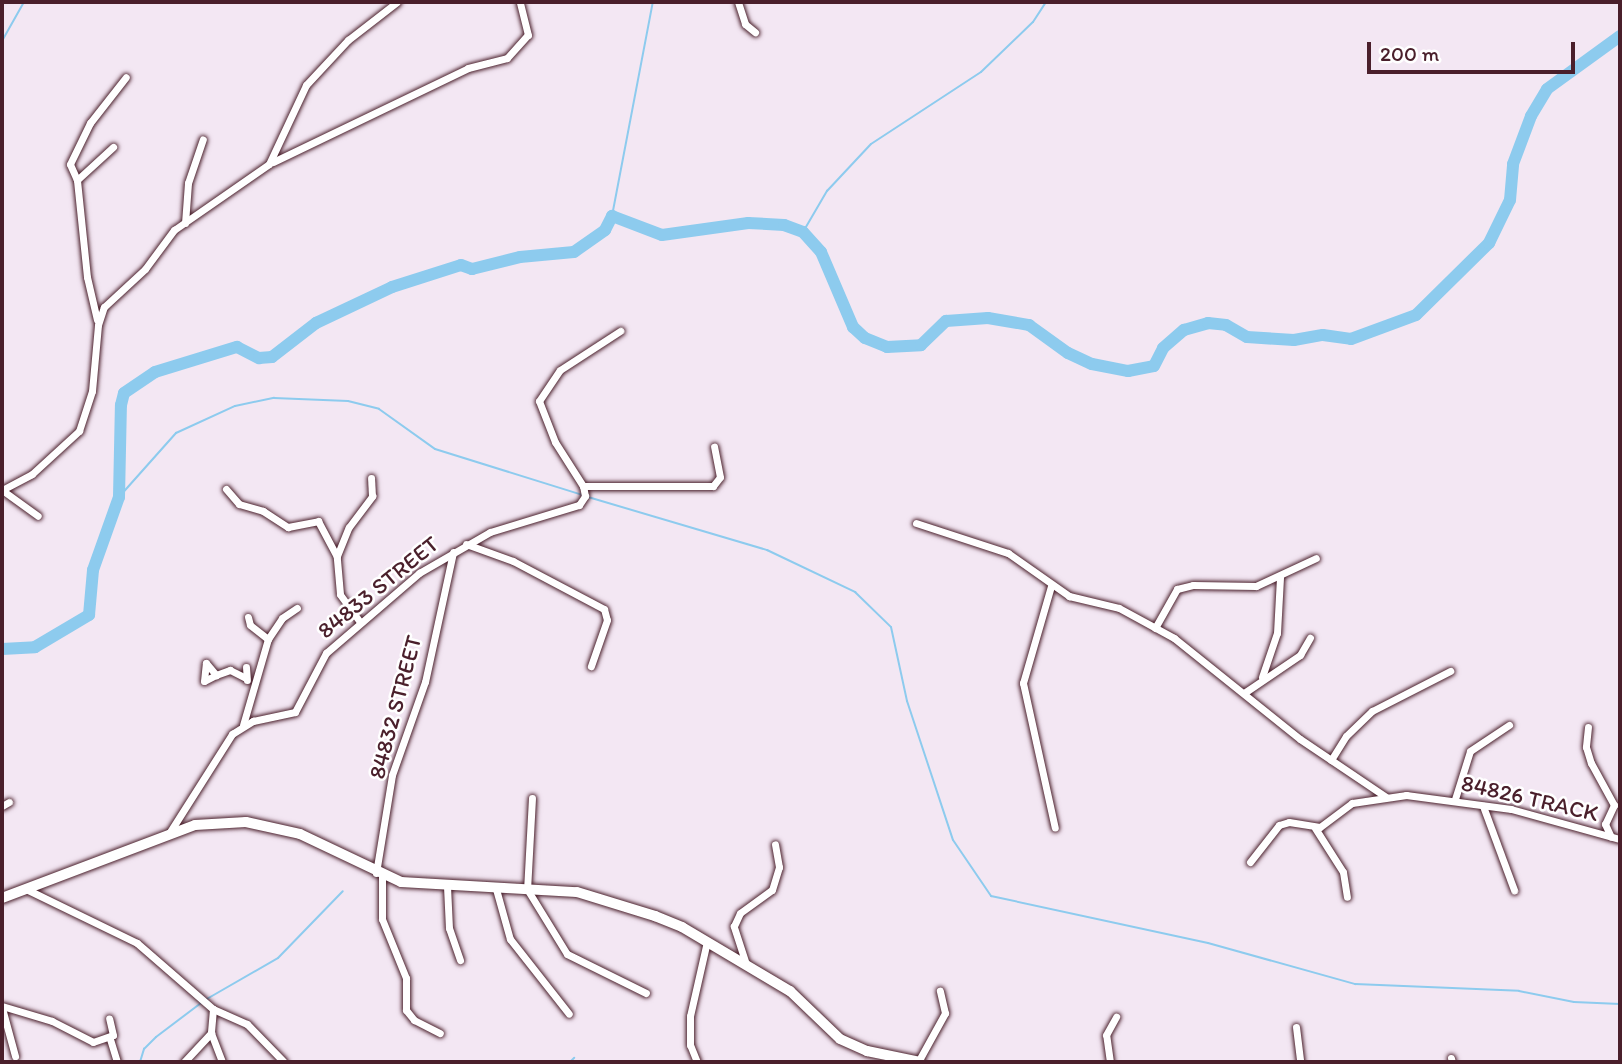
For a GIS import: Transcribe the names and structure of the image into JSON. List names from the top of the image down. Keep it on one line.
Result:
{"streets":{"street":["84833 STREET","84832 STREET","84826 TRACK"]},"crossings":[["84833 STREET","84832 STREET"]],"scale_bar":"200 m"}
